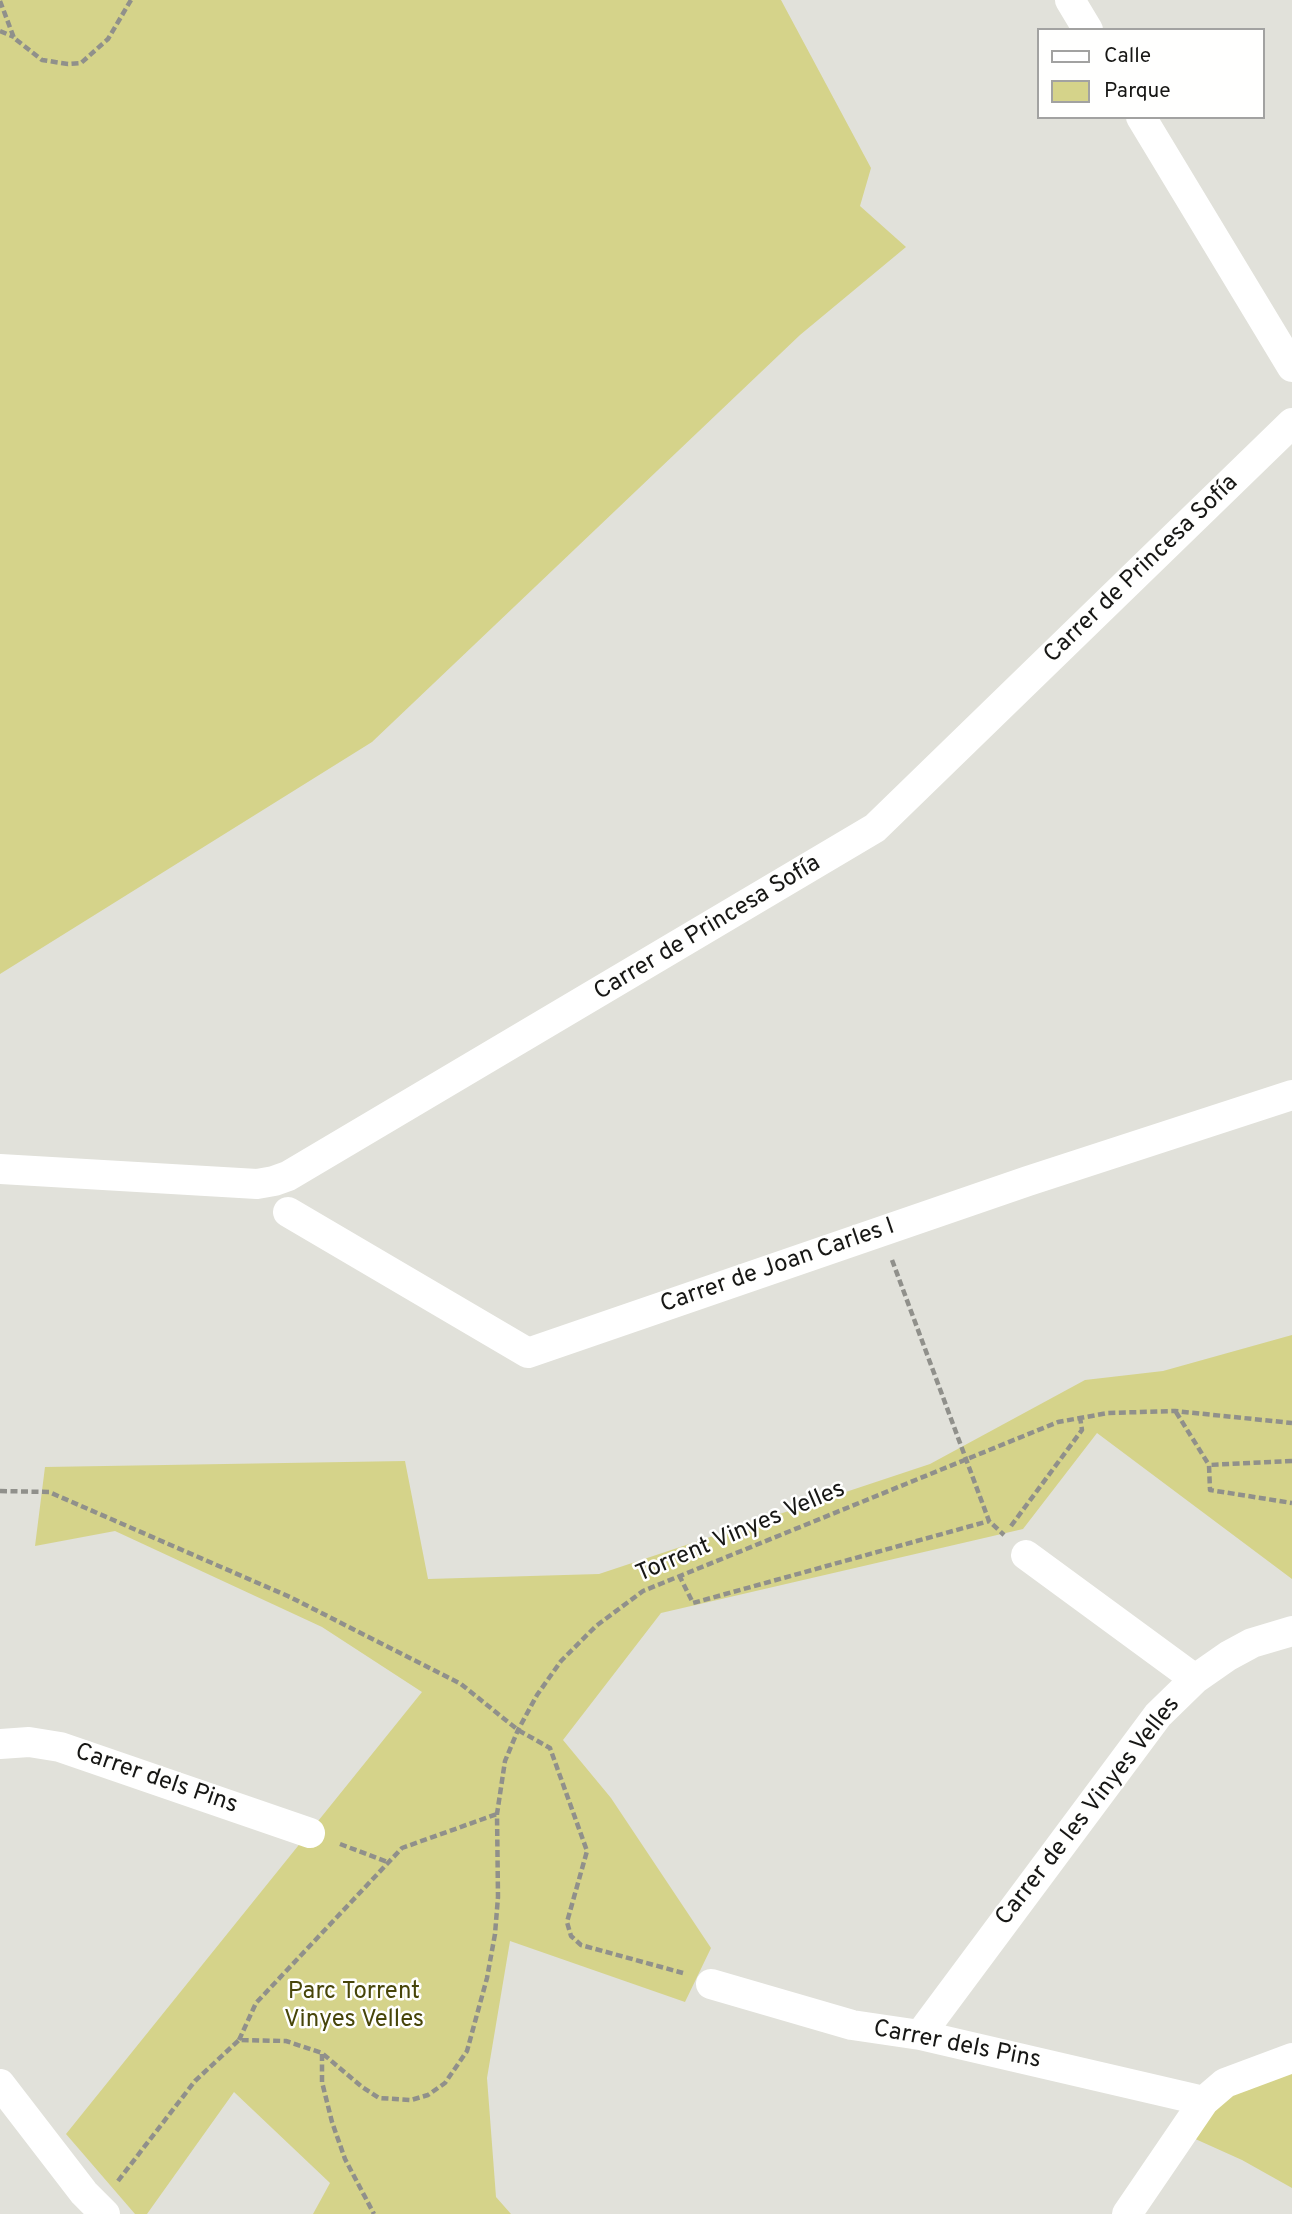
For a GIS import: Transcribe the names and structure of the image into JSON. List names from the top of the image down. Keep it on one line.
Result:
{"streets":{"street":["Carrer de Princesa Sofía","Carrer de Joan Carles I","Carrer dels Pins","Carrer de les Vinyes Velles"],"path":["Torrent Vinyes Velles"]},"crossings":[["Carrer dels Pins","Carrer de les Vinyes Velles"]],"parks":["Parc Torrent Vinyes Velles"],"legend":["Calle","Parque"]}
